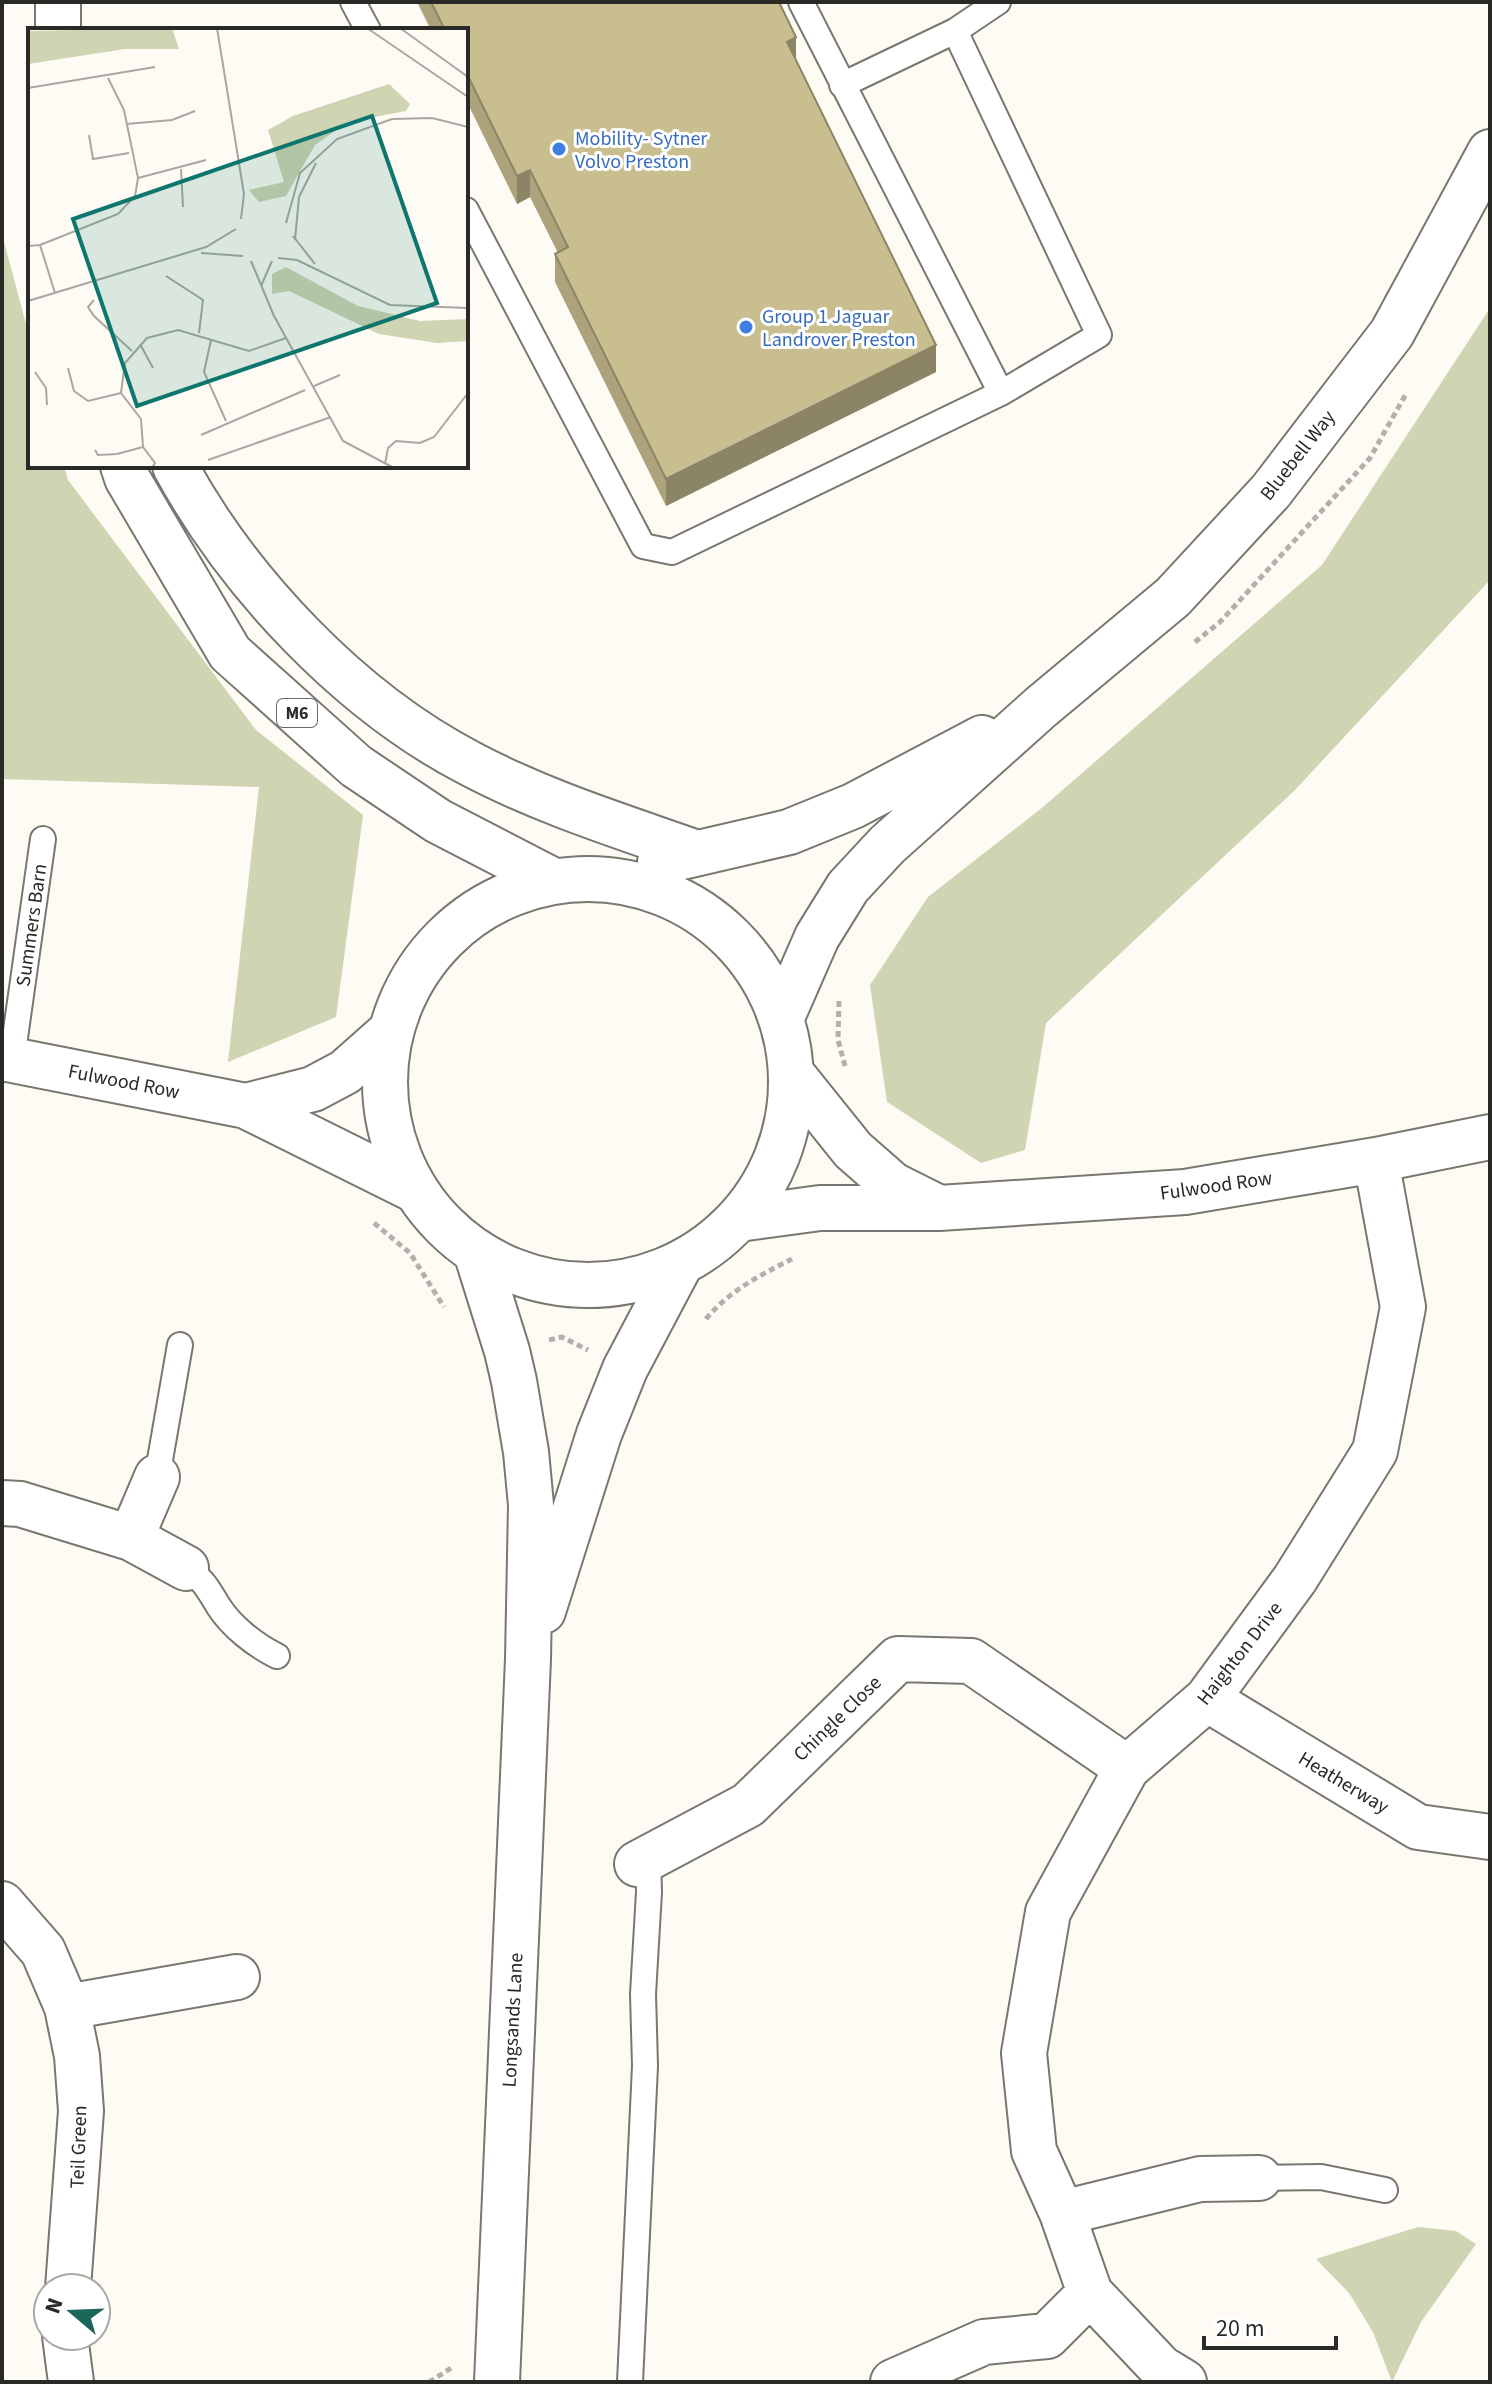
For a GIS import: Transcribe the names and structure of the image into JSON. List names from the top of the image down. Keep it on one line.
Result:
{"streets":{"main road":["Bluebell Way","M6","Fulwood Row","Haighton Drive","Chingle Close","Heatherway","Longsands Lane","Teil Green"],"lane":["Summers Barn"]},"crossings":[["Summers Barn","Fulwood Row"],["Fulwood Row","Haighton Drive"],["Haighton Drive","Chingle Close"],["Haighton Drive","Heatherway"]],"places":["Mobility- Sytner Volvo Preston","Group 1 Jaguar Landrover Preston"],"scale_bar":"20 m","north":"left"}
